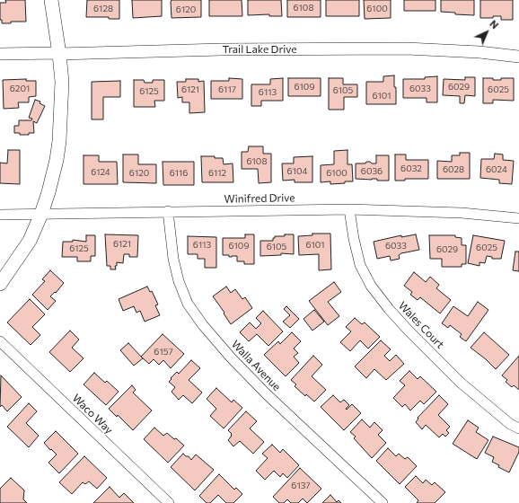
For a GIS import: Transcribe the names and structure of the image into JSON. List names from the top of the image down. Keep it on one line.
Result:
{"streets":{"street":["Trail Lake Drive","Winifred Drive","Wales Court","Walla Avenue","Waco Way"]},"crossings":[["Winifred Drive","Wales Court"],["Winifred Drive","Walla Avenue"]],"house_numbers":["6108","6128","6100","6120","6109","6029","6201","6033","6121","6117","6025","6105","6125","6113","6101","6108","6032","6028","6024","6104","6036","6124","6120","6116","6112","6100","6121","6113","6101","6109","6033","6105","6025","6125","6029","6157","6137"],"north":"top right"}
